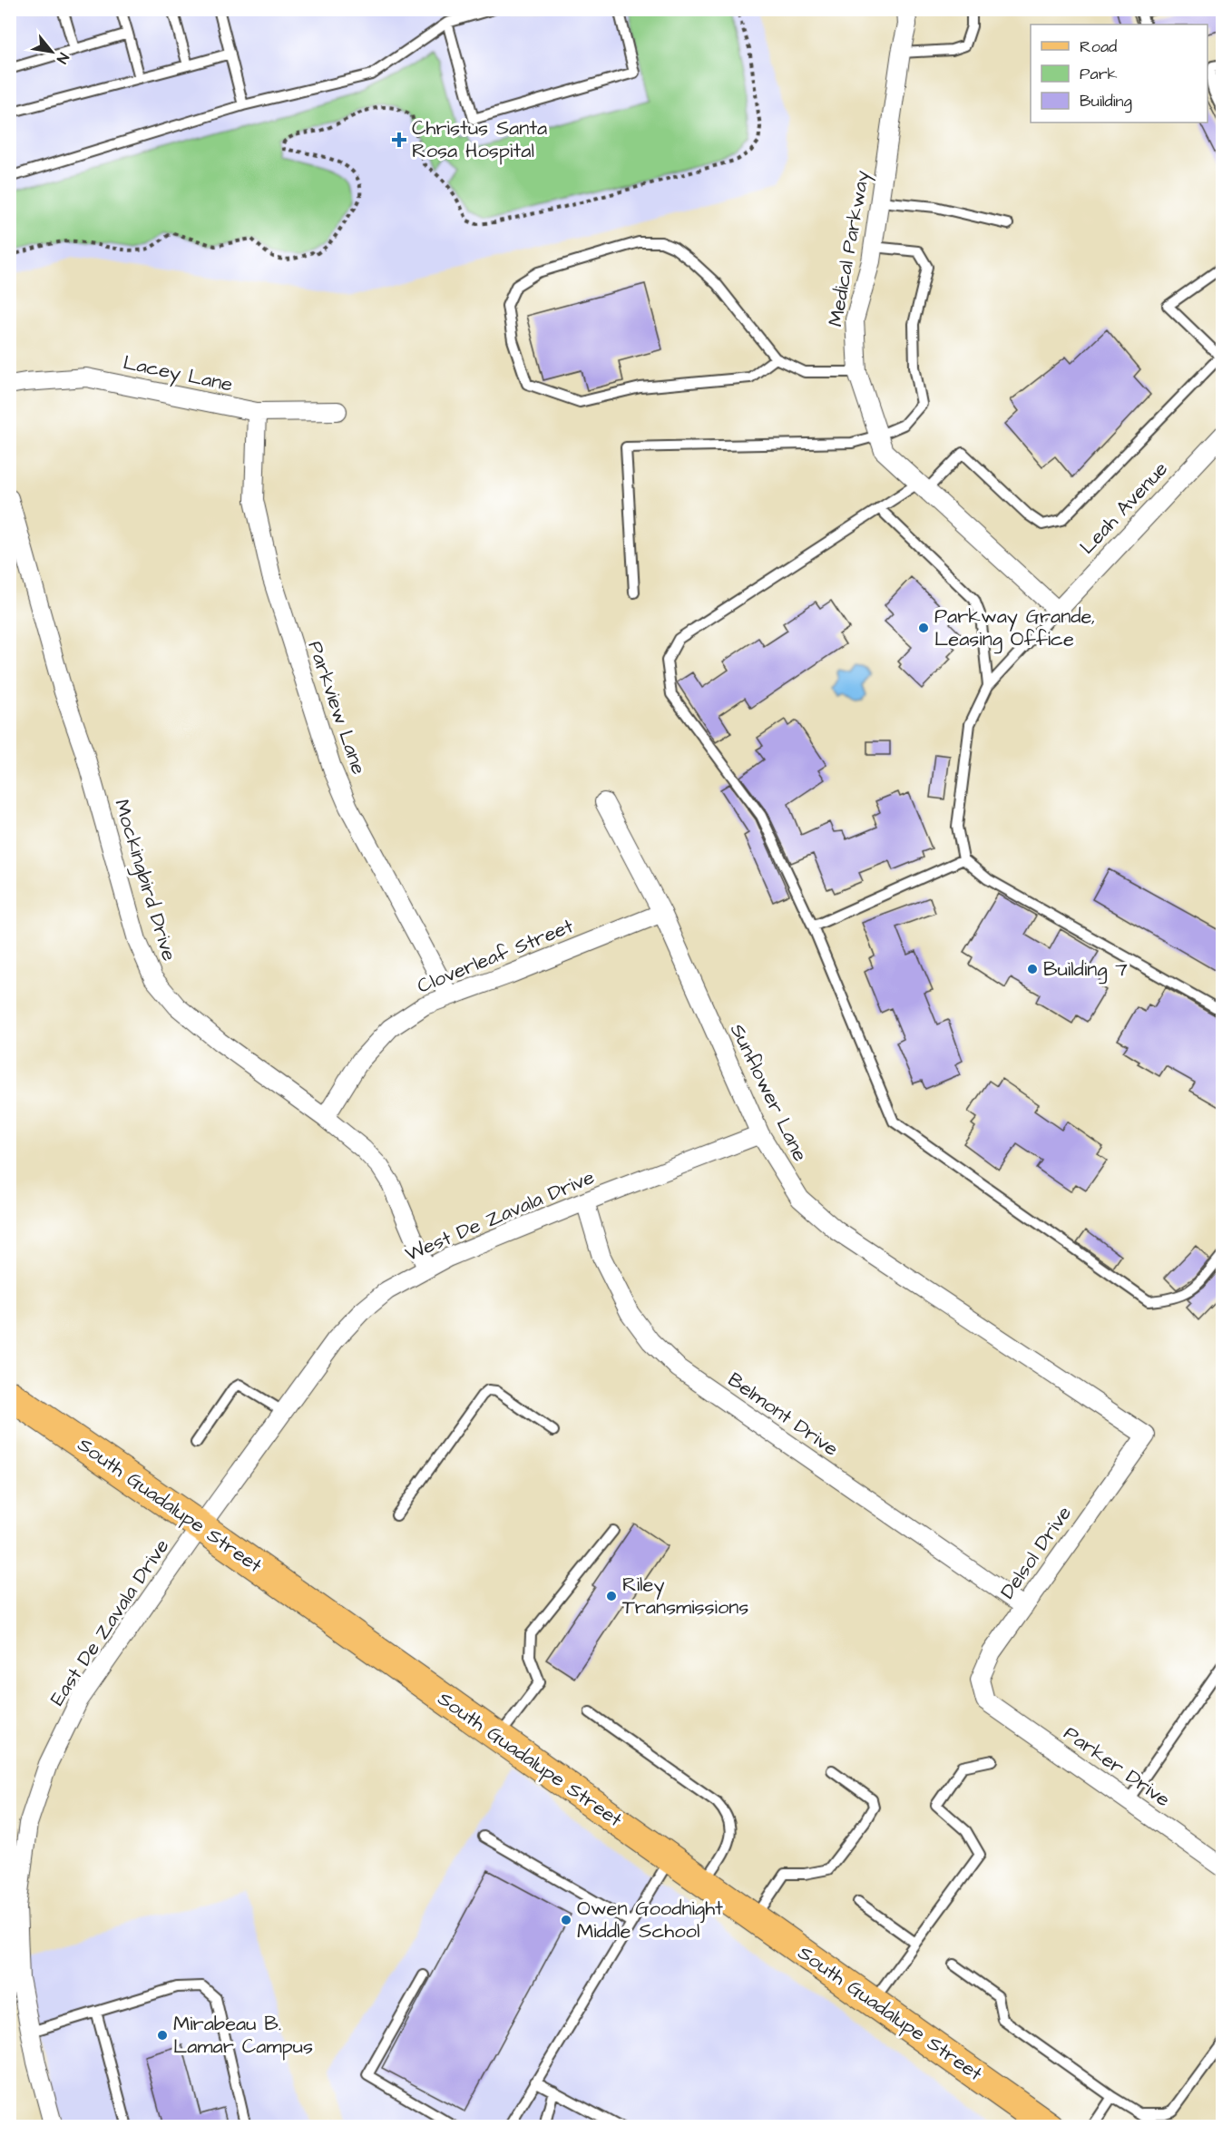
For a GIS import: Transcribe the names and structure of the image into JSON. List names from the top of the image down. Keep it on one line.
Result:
{"streets":{"main road":["South Guadalupe Street"],"street":["Medical Parkway","Lacey Lane","Leah Avenue","Parkview Lane","Mockingbird Drive","Cloverleaf Street","Sunflower Lane","West De Zavala Drive","Belmont Drive","Delsol Drive","East De Zavala Drive","Parker Drive"]},"crossings":[["Medical Parkway","Leah Avenue"],["Lacey Lane","Parkview Lane"],["Parkview Lane","Cloverleaf Street"],["Mockingbird Drive","Cloverleaf Street"],["Mockingbird Drive","West De Zavala Drive"],["Cloverleaf Street","Sunflower Lane"],["Sunflower Lane","West De Zavala Drive"],["Sunflower Lane","Delsol Drive"],["West De Zavala Drive","Belmont Drive"],["West De Zavala Drive","South Guadalupe Street"],["West De Zavala Drive","East De Zavala Drive"],["Belmont Drive","Delsol Drive"],["South Guadalupe Street","East De Zavala Drive"],["Delsol Drive","Parker Drive"]],"places":{"health":["Christus Santa Rosa Hospital"],"other":["Parkway Grande, Leasing Office","Building 7","Riley Transmissions","Owen Goodnight Middle School","Mirabeau B. Lamar Campus"]},"legend":["Road","Park","Building"],"north":"bottom right"}
